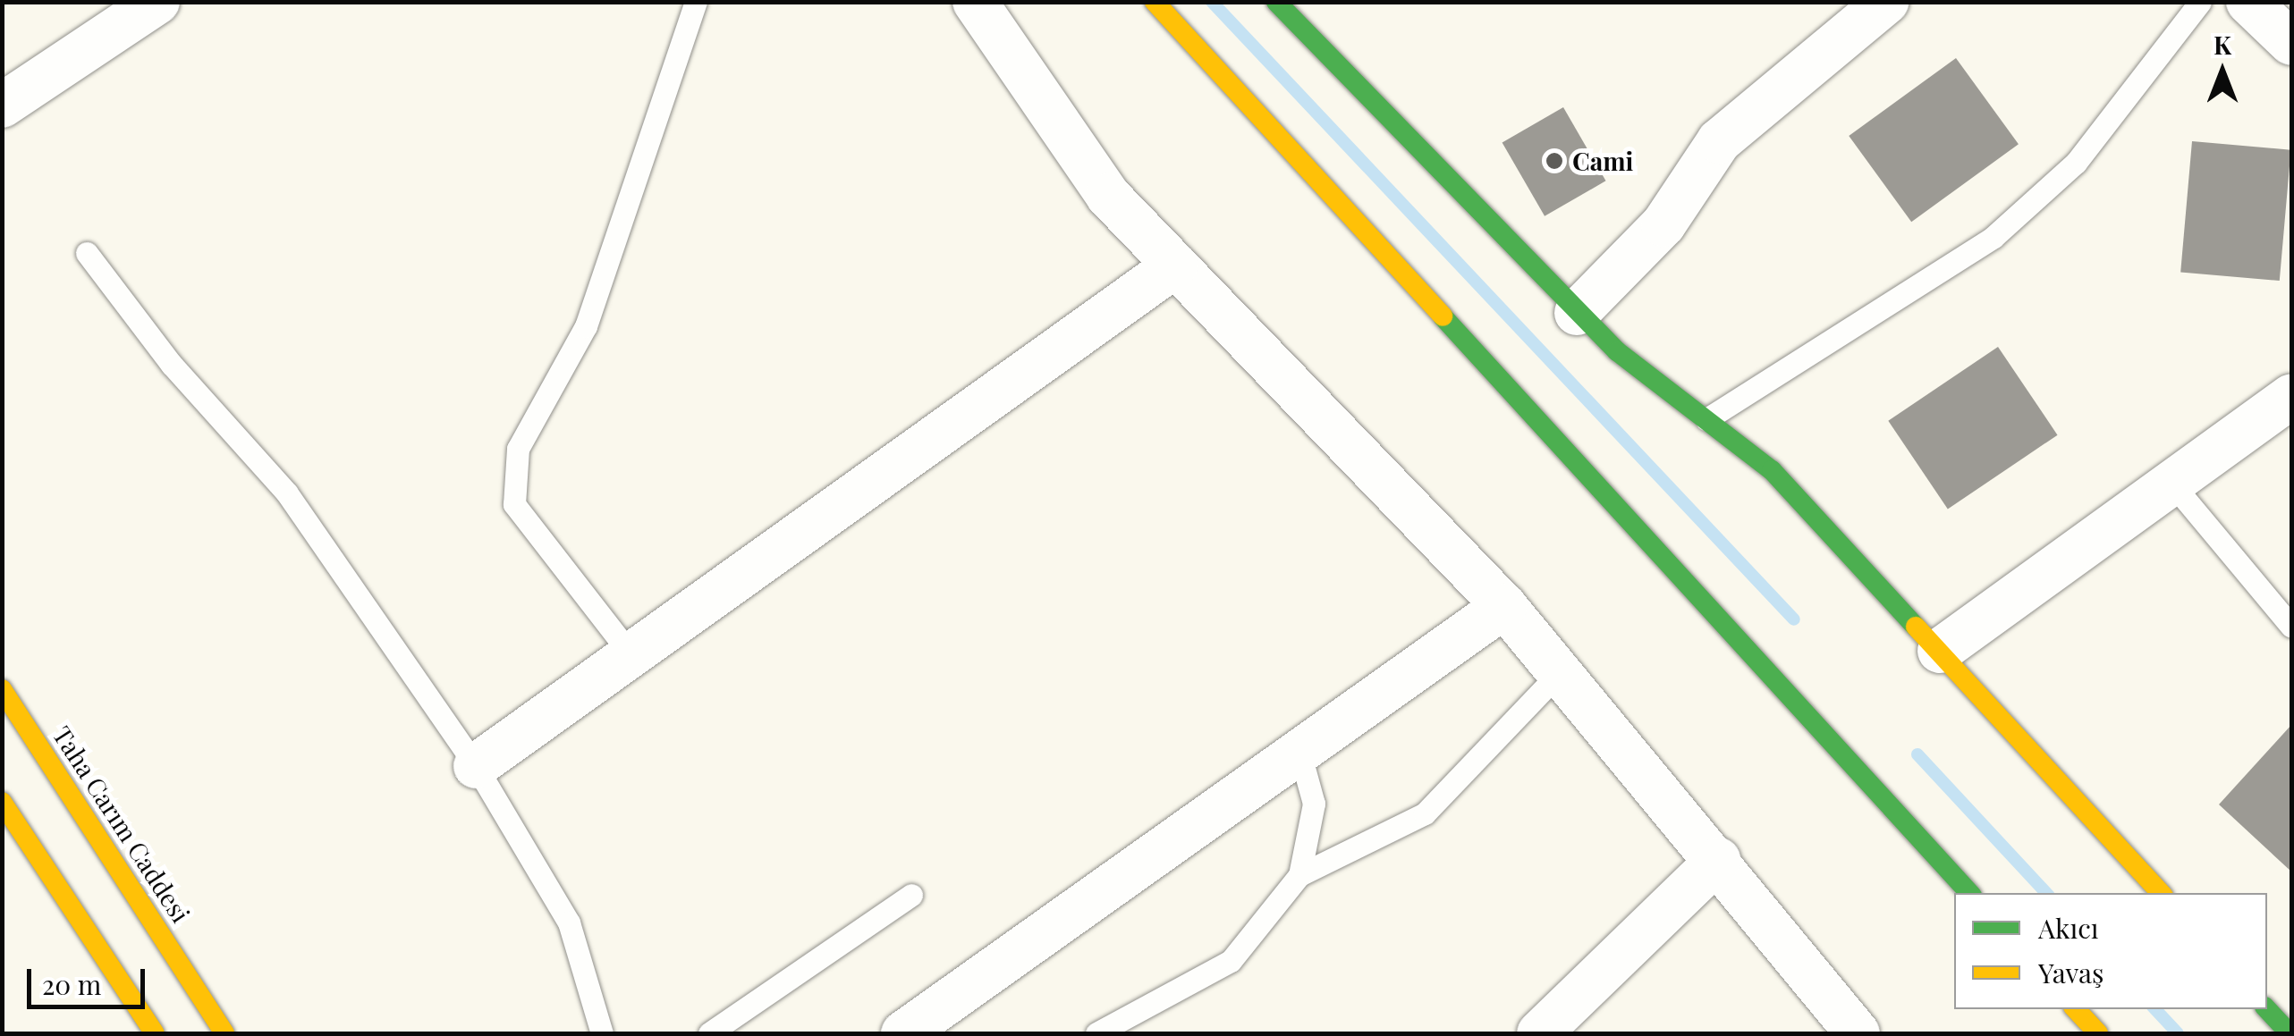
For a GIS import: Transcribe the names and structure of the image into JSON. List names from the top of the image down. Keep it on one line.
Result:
{"streets":{"main road":["Taha Carım Caddesi"]},"places":["Cami"],"legend":["Akıcı","Yavaş"],"scale_bar":"20 m","north":"top"}
